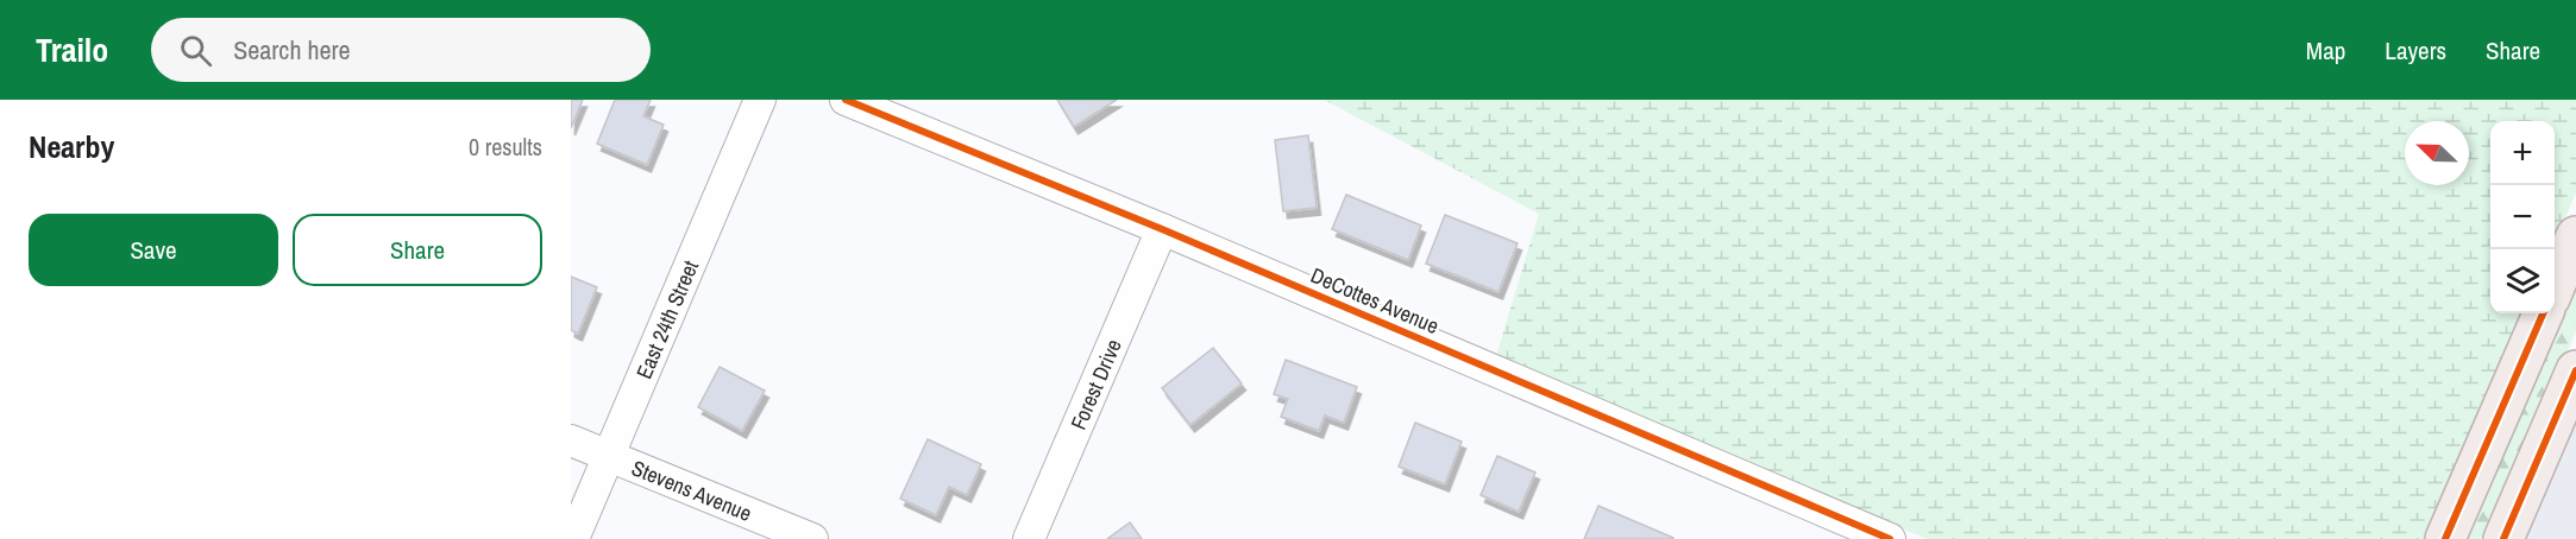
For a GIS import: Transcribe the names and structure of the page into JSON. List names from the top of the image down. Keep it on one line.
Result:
{"streets":{"street":["DeCottes Avenue","East 24th Street","Forest Drive","Stevens Avenue"]},"crossings":[["DeCottes Avenue","Forest Drive"],["East 24th Street","Stevens Avenue"]],"north":"top left","page":{"header":"Trailo","search":"Search here","nav":["Map","Layers","Share"],"heading":["Nearby","0 results"],"map_buttons":["+","−"],"buttons":["Save","Share"]}}
